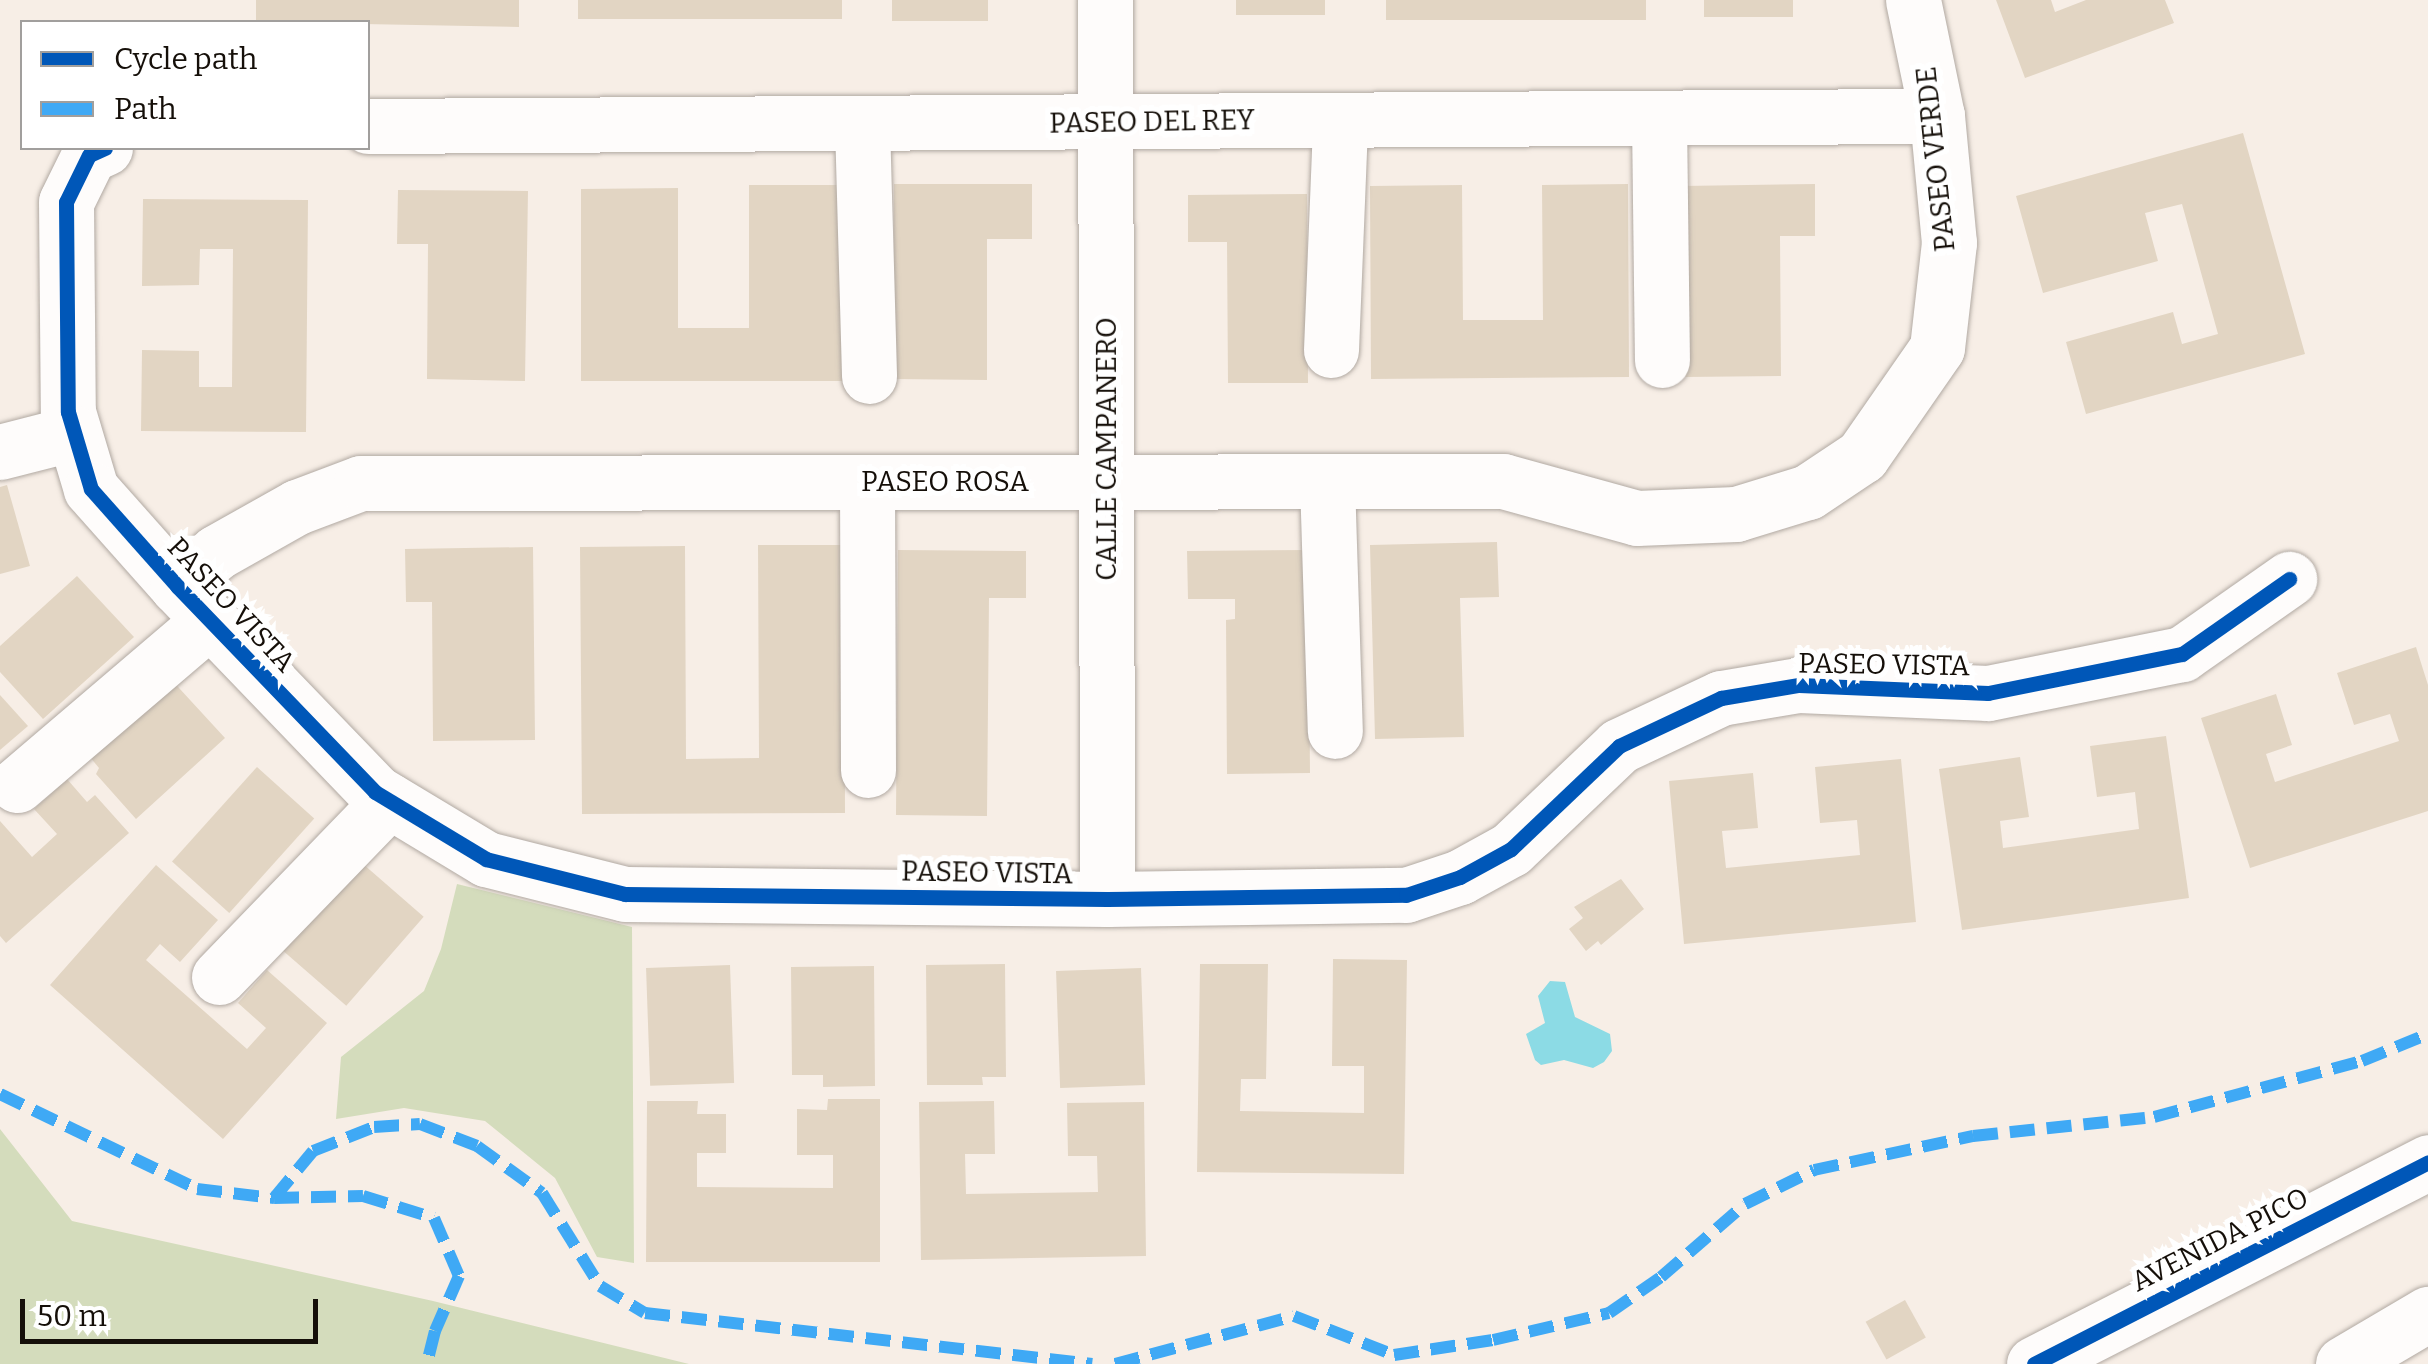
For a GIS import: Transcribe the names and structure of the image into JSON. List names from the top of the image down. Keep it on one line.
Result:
{"streets":{"street":["PASEO DEL REY","PASEO VERDE","CALLE CAMPANERO","PASEO ROSA","PASEO VISTA","AVENIDA PICO"]},"crossings":[["PASEO DEL REY","PASEO VERDE"],["PASEO DEL REY","CALLE CAMPANERO"],["PASEO VERDE","PASEO ROSA"],["CALLE CAMPANERO","PASEO ROSA"],["CALLE CAMPANERO","PASEO VISTA"],["PASEO ROSA","PASEO VISTA"]],"legend":["Cycle path","Path"],"scale_bar":"50 m"}
